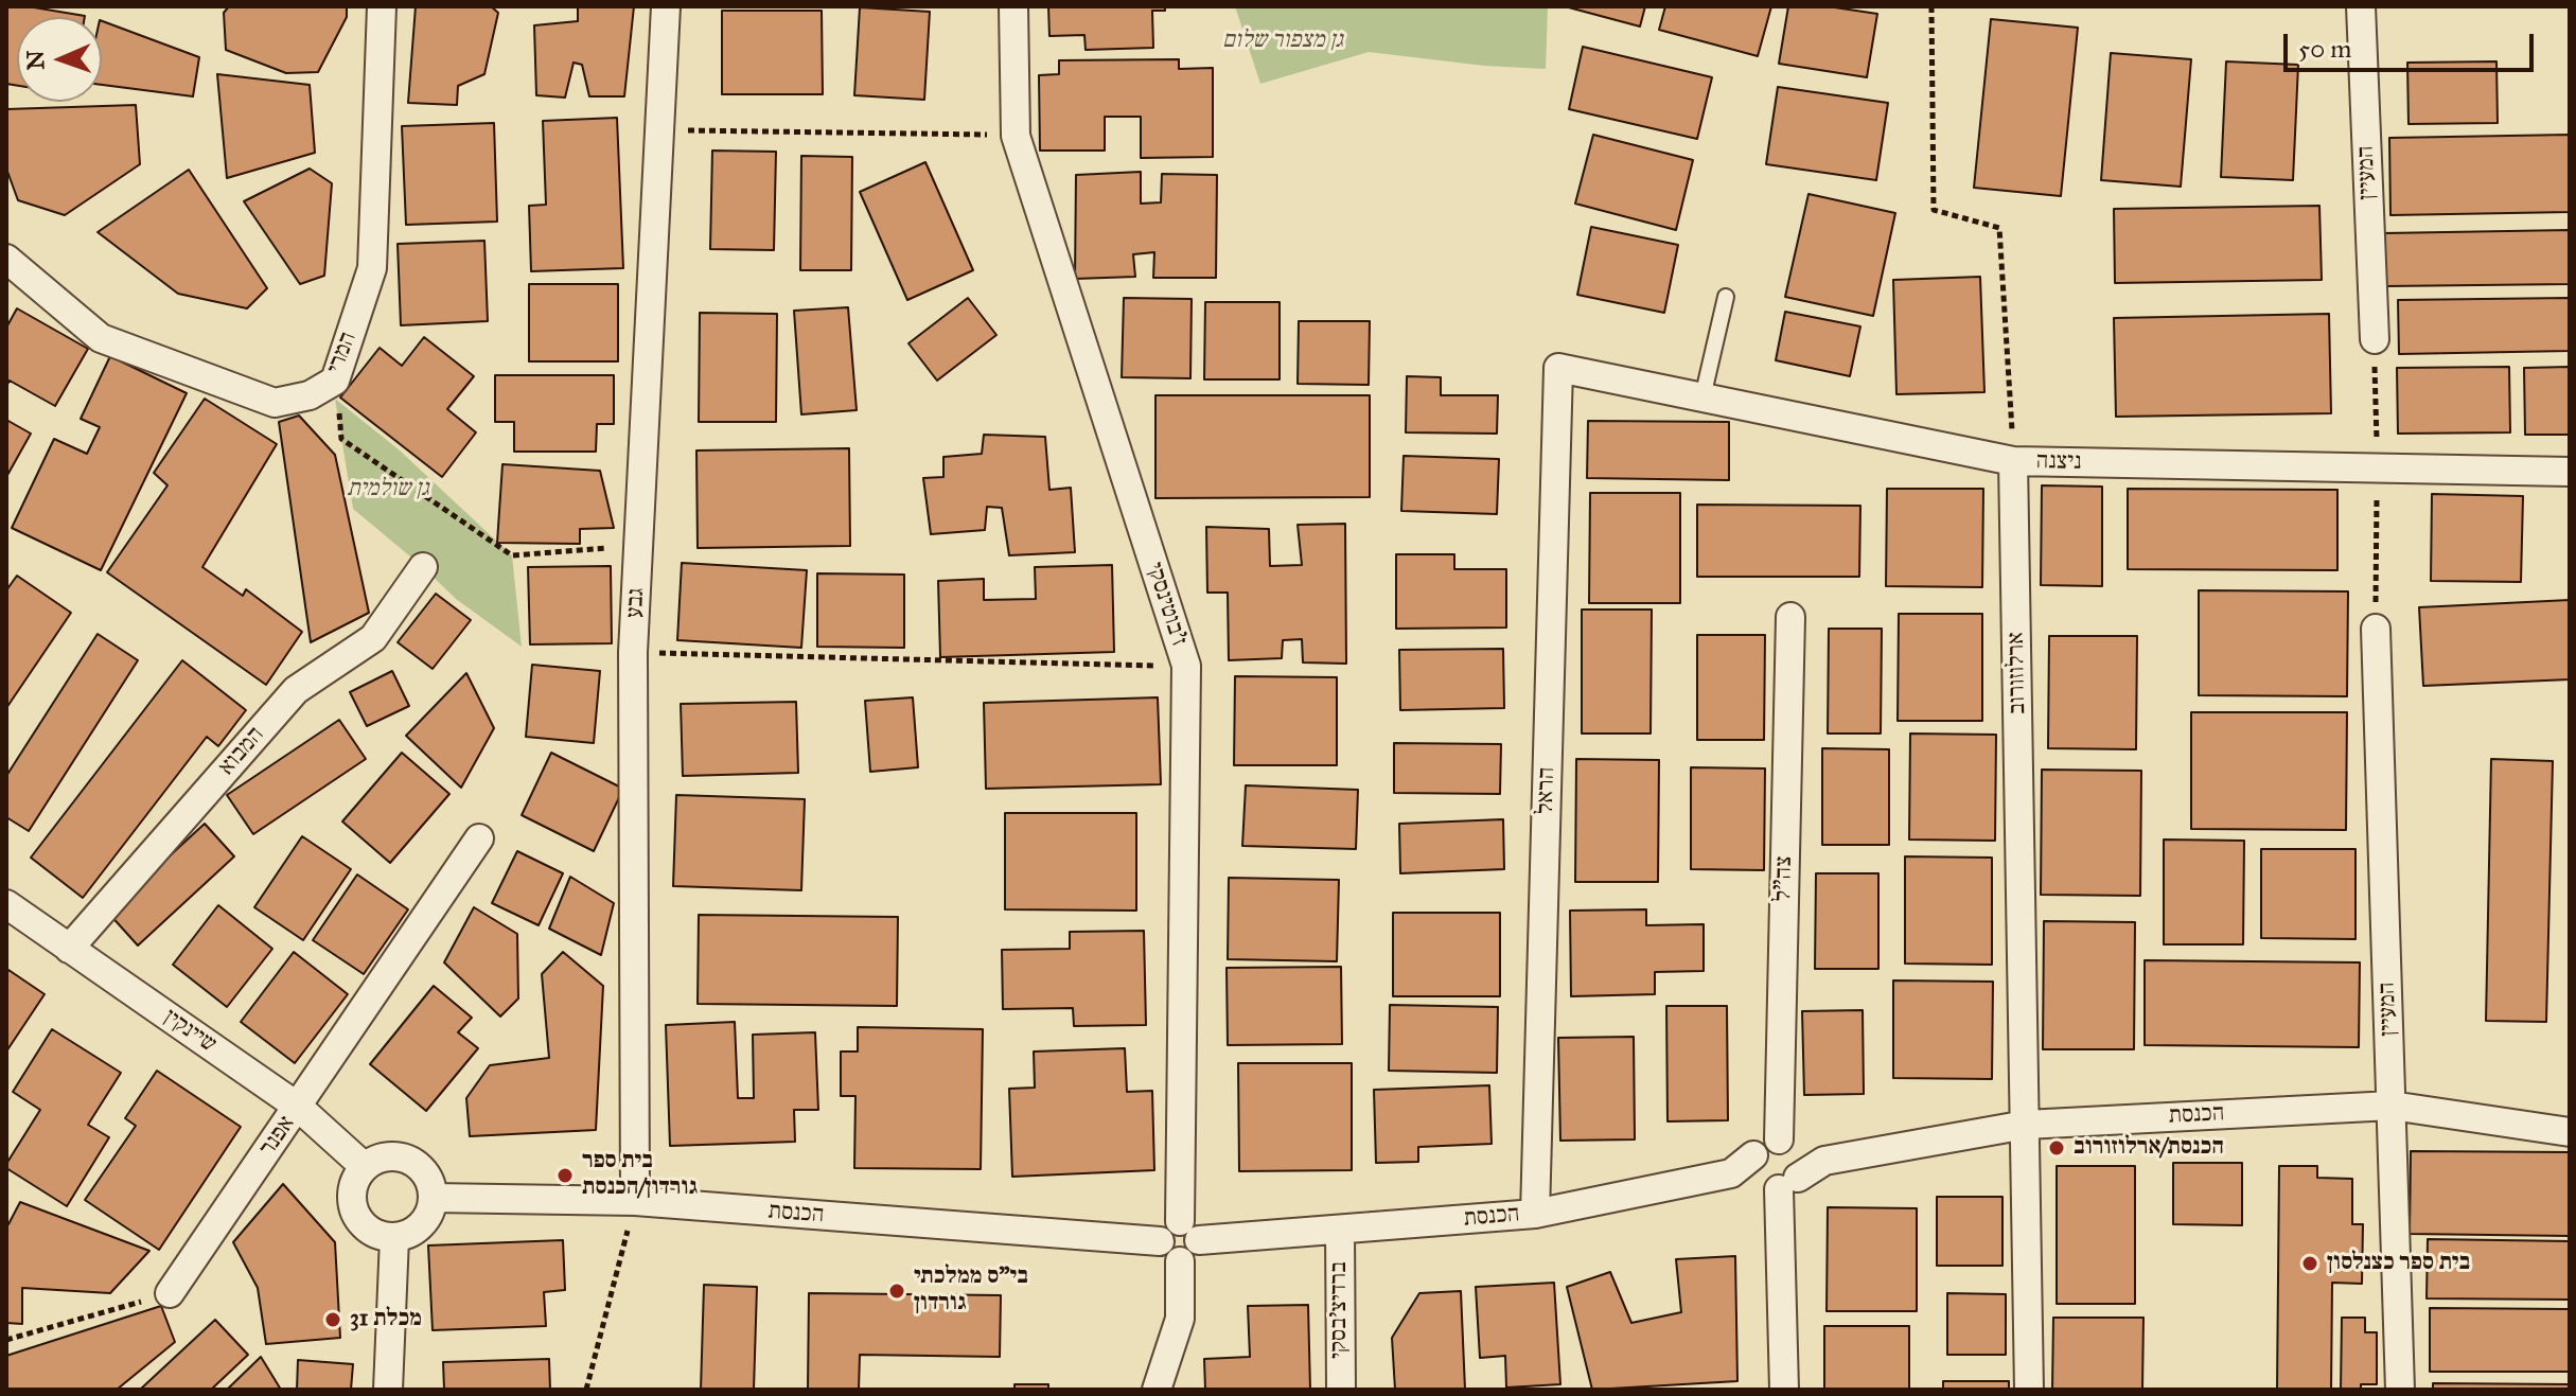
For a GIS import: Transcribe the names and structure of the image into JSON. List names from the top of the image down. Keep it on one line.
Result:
{"streets":{"street":["המעיין","המרי","ניצנה","גבע","ז'בוטינסקי","ארלוזורוב","המבוא","הראל","צה\"ל","שיינקין","הכנסת","אפנר","ברדיצ'בסקי"]},"crossings":[["המעיין","הכנסת"],["ניצנה","ארלוזורוב"],["ניצנה","הראל"],["גבע","הכנסת"],["ז'בוטינסקי","הכנסת"],["ארלוזורוב","הכנסת"],["המבוא","שיינקין"],["הראל","הכנסת"],["שיינקין","הכנסת"],["שיינקין","אפנר"],["הכנסת","ברדיצ'בסקי"]],"parks":["גן מצפור שלום","גן שולמית"],"places":["הכנסת/ארלוזורוב","בית ספר גורדון/הכנסת","בית ספר כצנלסון","בי\"ס ממלכתי גורדון","מכלת 31"],"scale_bar":"50 m","north":"left"}
